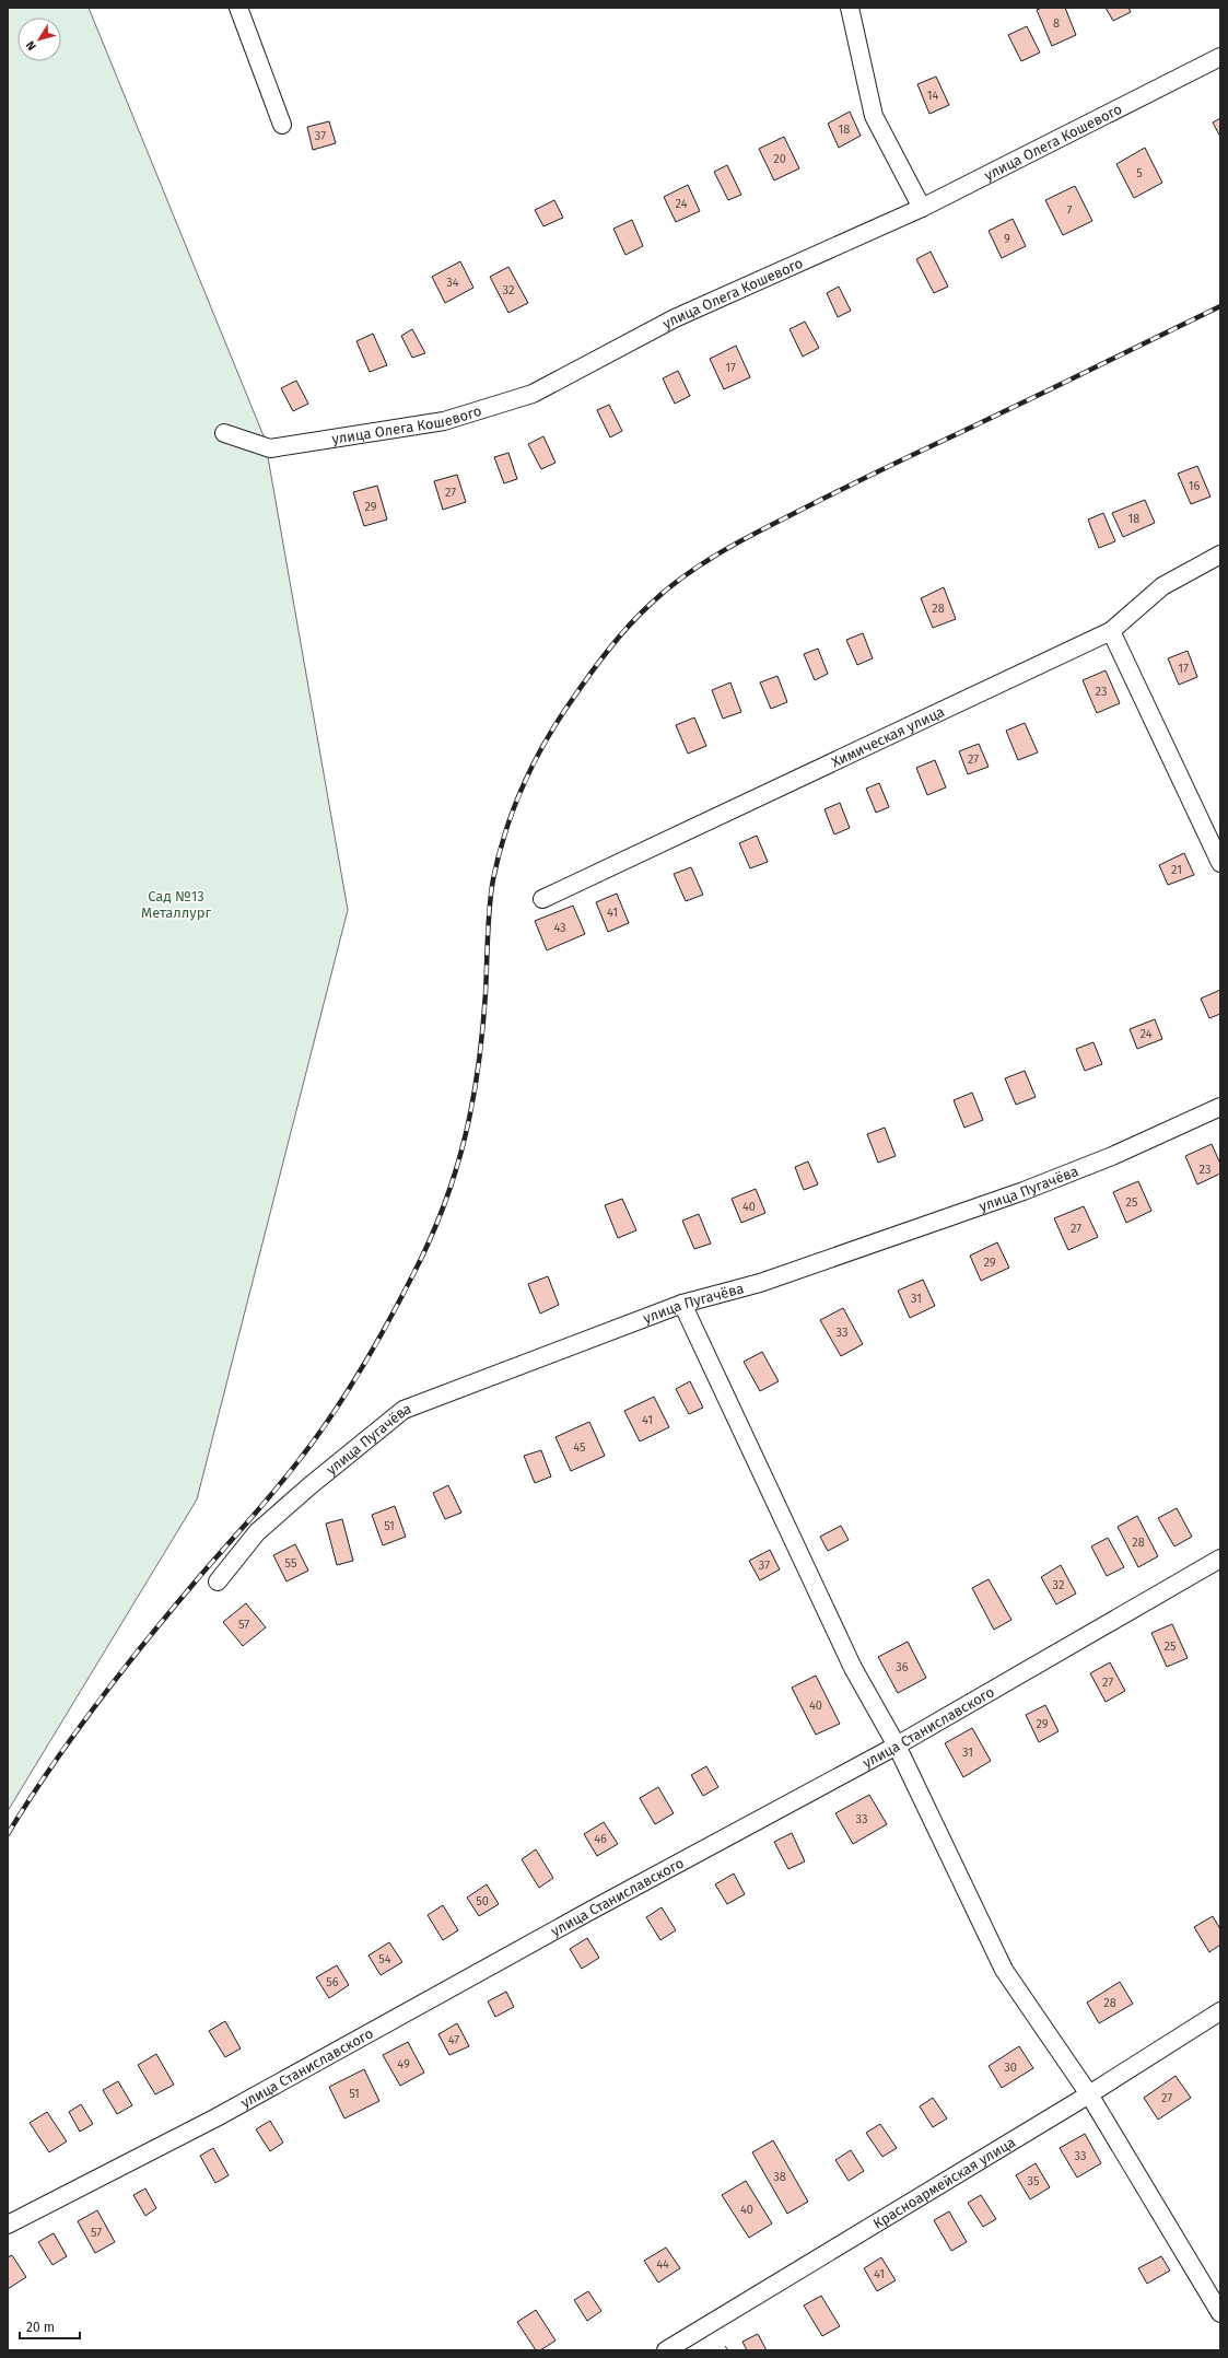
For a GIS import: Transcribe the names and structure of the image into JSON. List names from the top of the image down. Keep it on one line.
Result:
{"streets":{"street":["улица Олега Кошевого","Химическая улица","улица Пугачёва","улица Станиславского","Красноармейская улица"]},"parks":["Сад №13 Металлург"],"house_numbers":["8","14","18","37","20","5","24","7","9","34","32","17","16","27","29","18","28","17","23","27","21","41","43","24","23","25","40","27","29","31","33","41","45","51","28","55","37","32","57","25","36","27","40","29","31","33","46","50","54","56","28","47","49","30","51","27","33","38","35","40","57","44","41"],"scale_bar":"20 m","north":"bottom left"}
